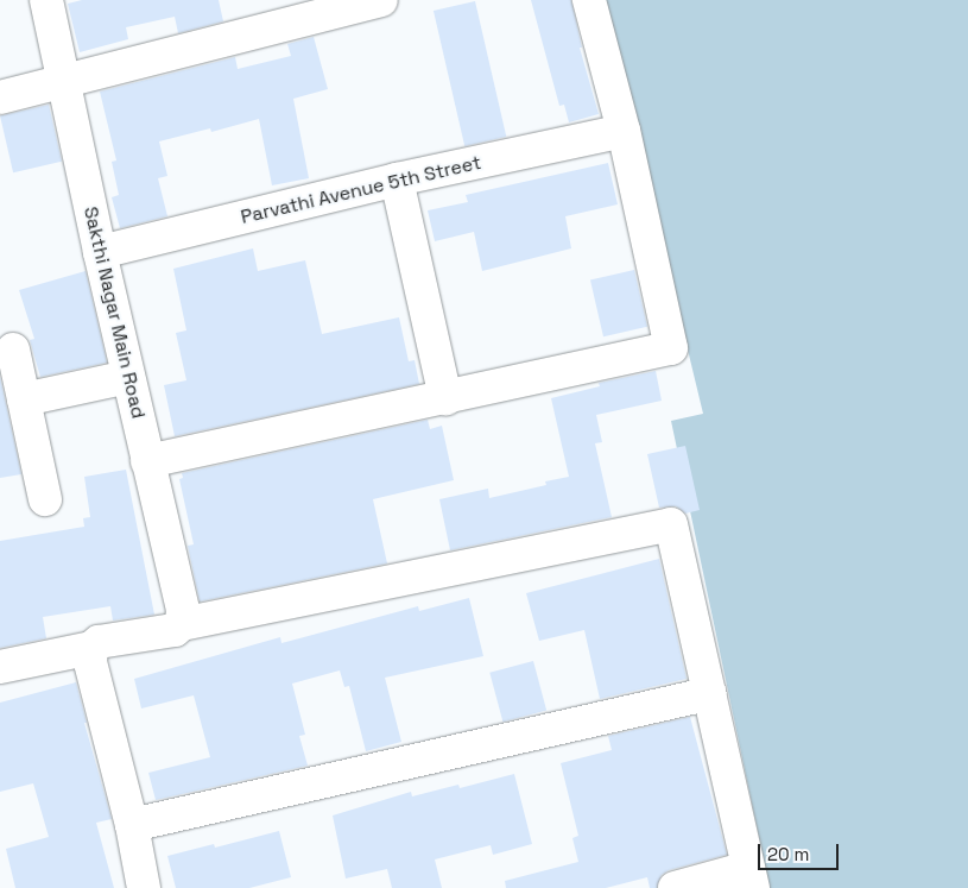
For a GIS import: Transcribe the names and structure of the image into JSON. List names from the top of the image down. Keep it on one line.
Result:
{"streets":{"street":["Parvathi Avenue 5th Street","Sakthi Nagar Main Road"]},"crossings":[["Parvathi Avenue 5th Street","Sakthi Nagar Main Road"]],"scale_bar":"20 m"}
